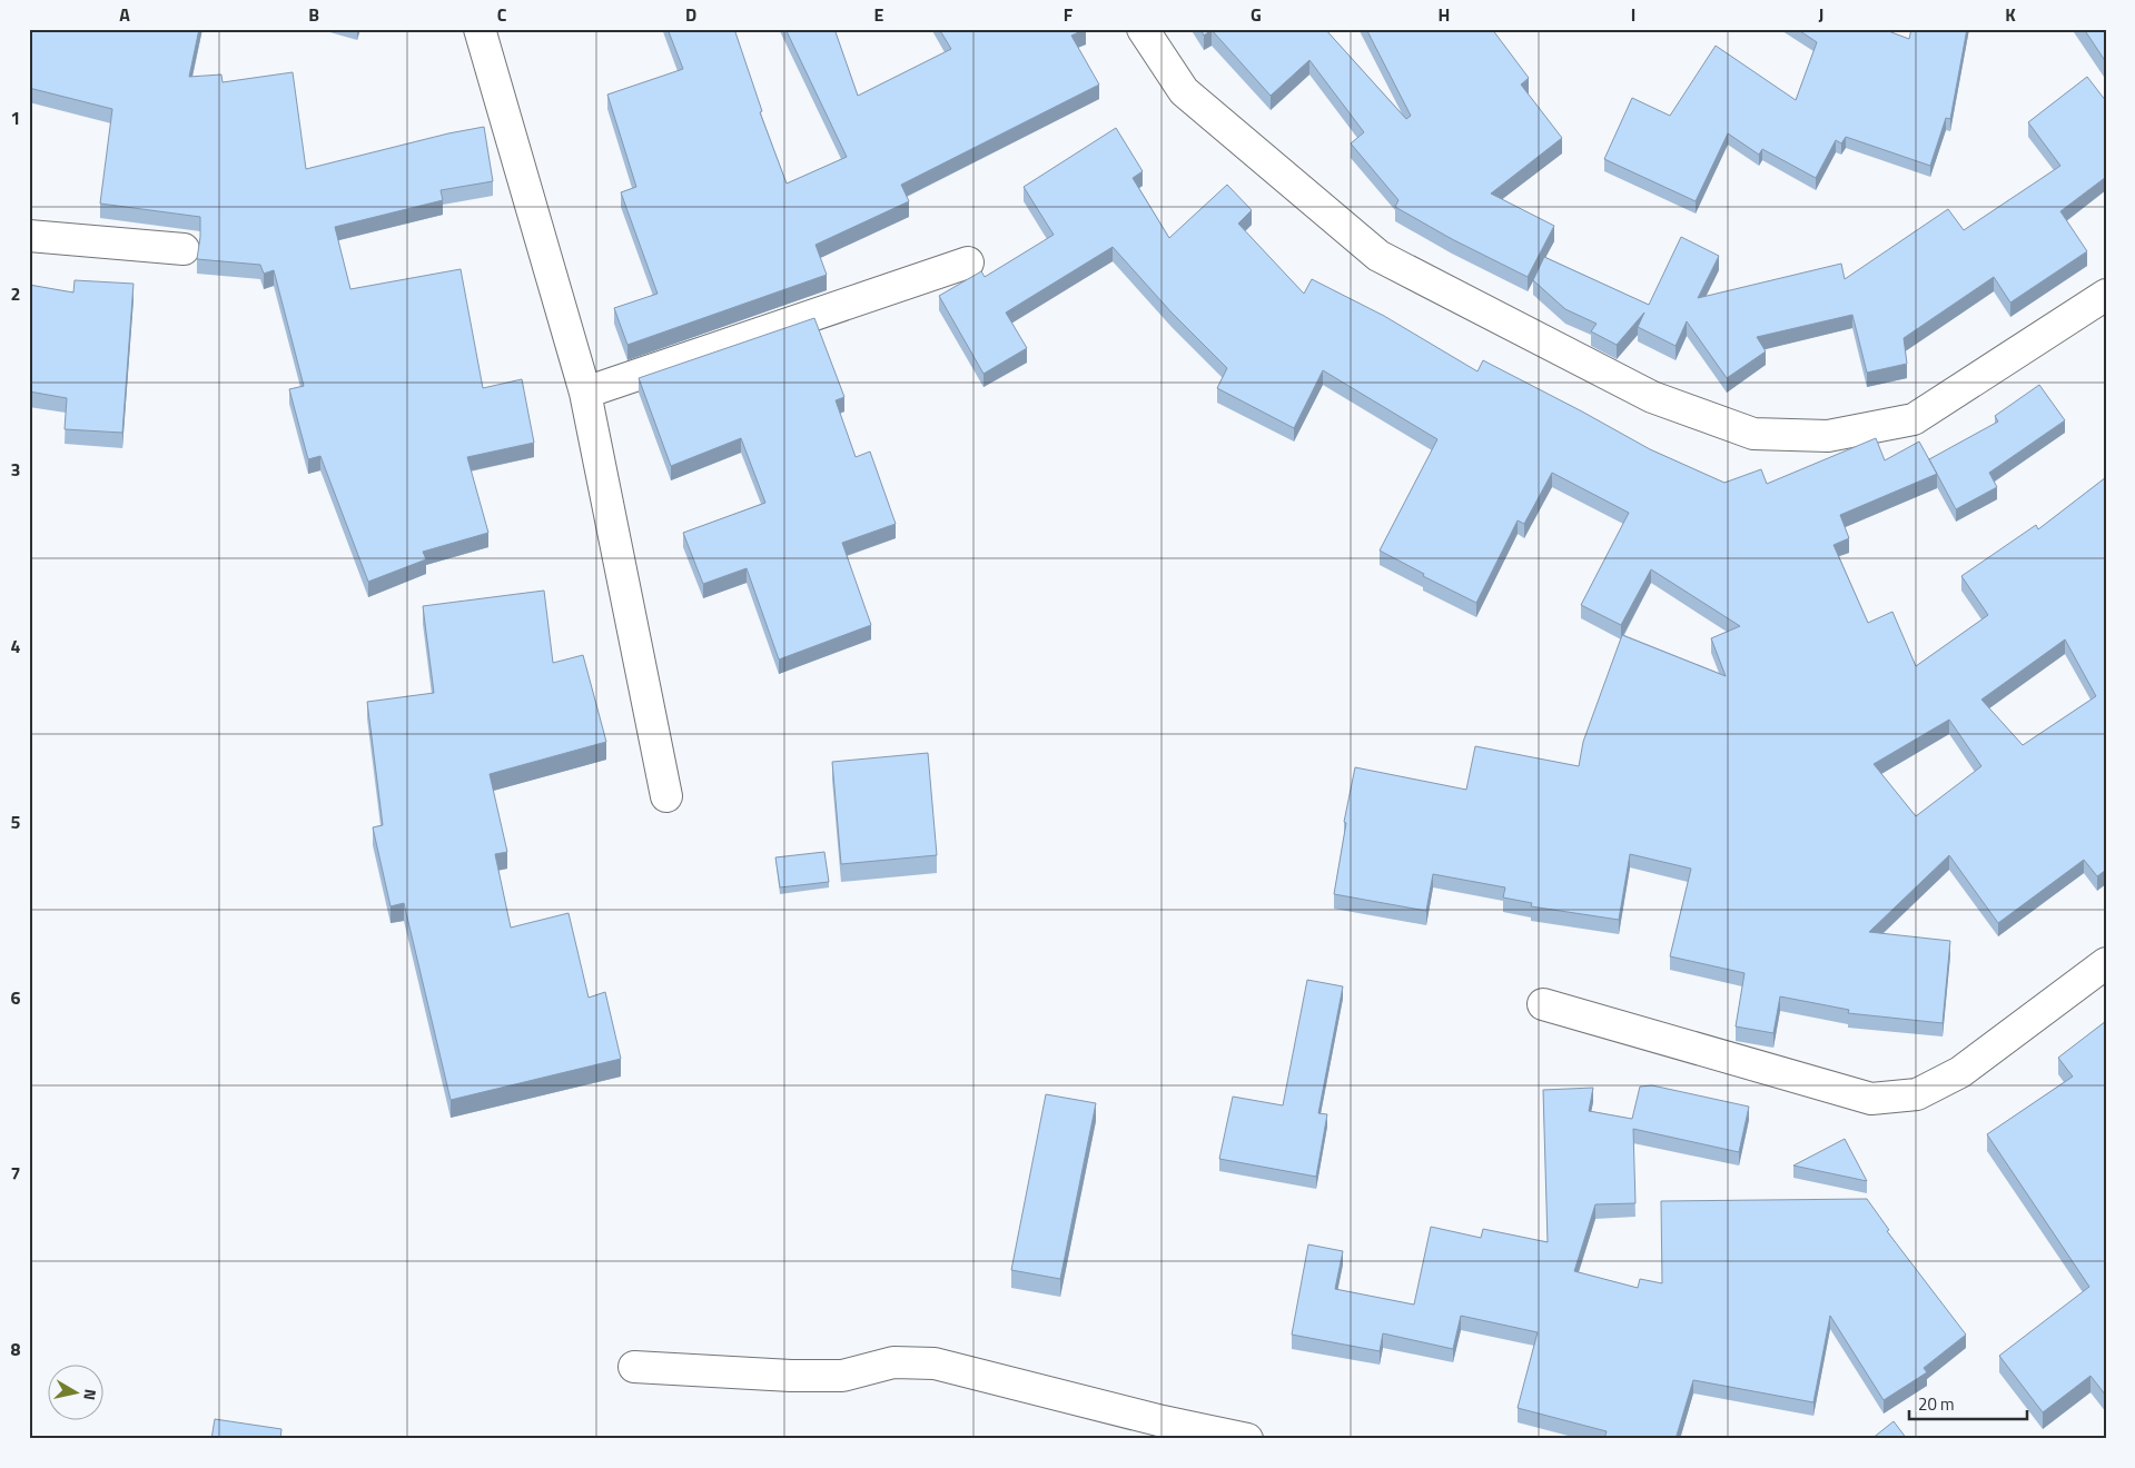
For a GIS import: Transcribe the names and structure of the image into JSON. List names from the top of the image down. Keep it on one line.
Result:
{"scale_bar":"20 m","north":"right","grid":{"columns":["A","B","C","D","E","F","G","H","I","J","K"],"rows":["1","2","3","4","5","6","7","8"]}}
